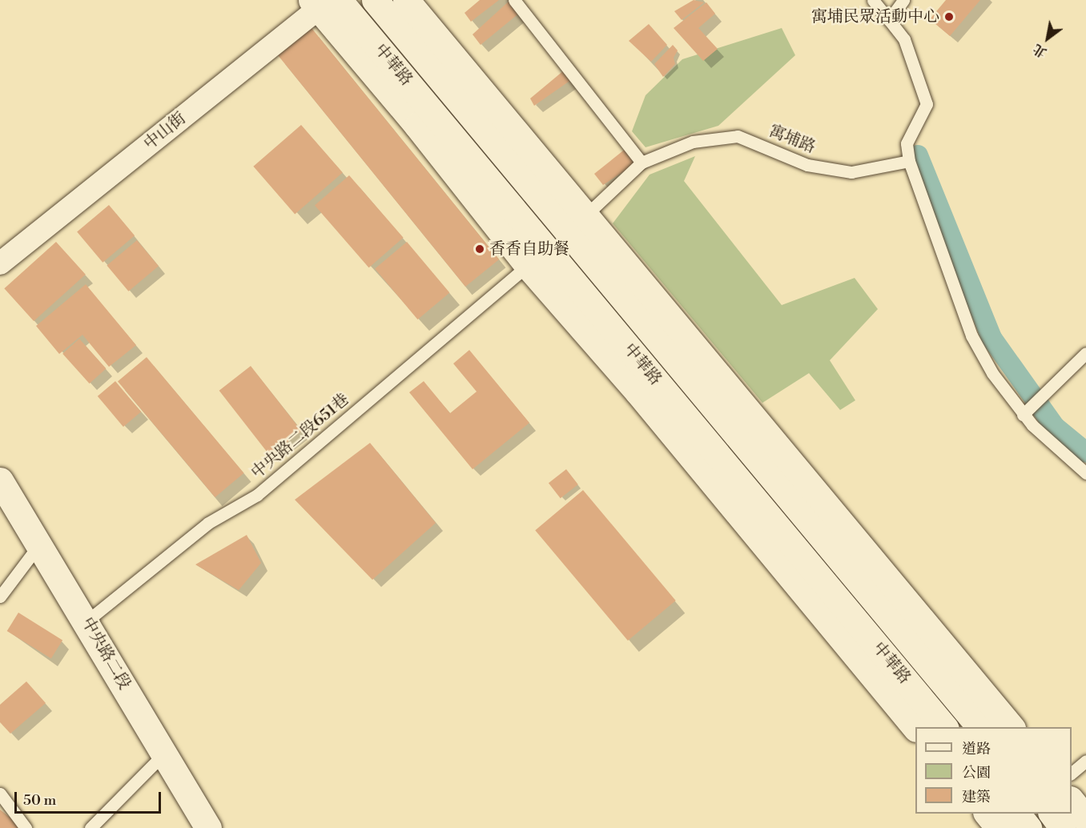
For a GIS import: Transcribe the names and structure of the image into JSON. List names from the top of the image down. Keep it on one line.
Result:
{"streets":{"main road":["中華路","中央路二段"],"street":["中山街"],"lane":["寓埔路","中央路二段651巷"]},"crossings":[["中華路","中山街"],["中華路","寓埔路"],["中華路","中央路二段651巷"],["寓埔路","中央路二段651巷"],["中央路二段651巷","中央路二段"]],"places":["寓埔民眾活動中心","香香自助餐"],"legend":["道路","公園","建築"],"scale_bar":"50 m","north":"bottom left"}
